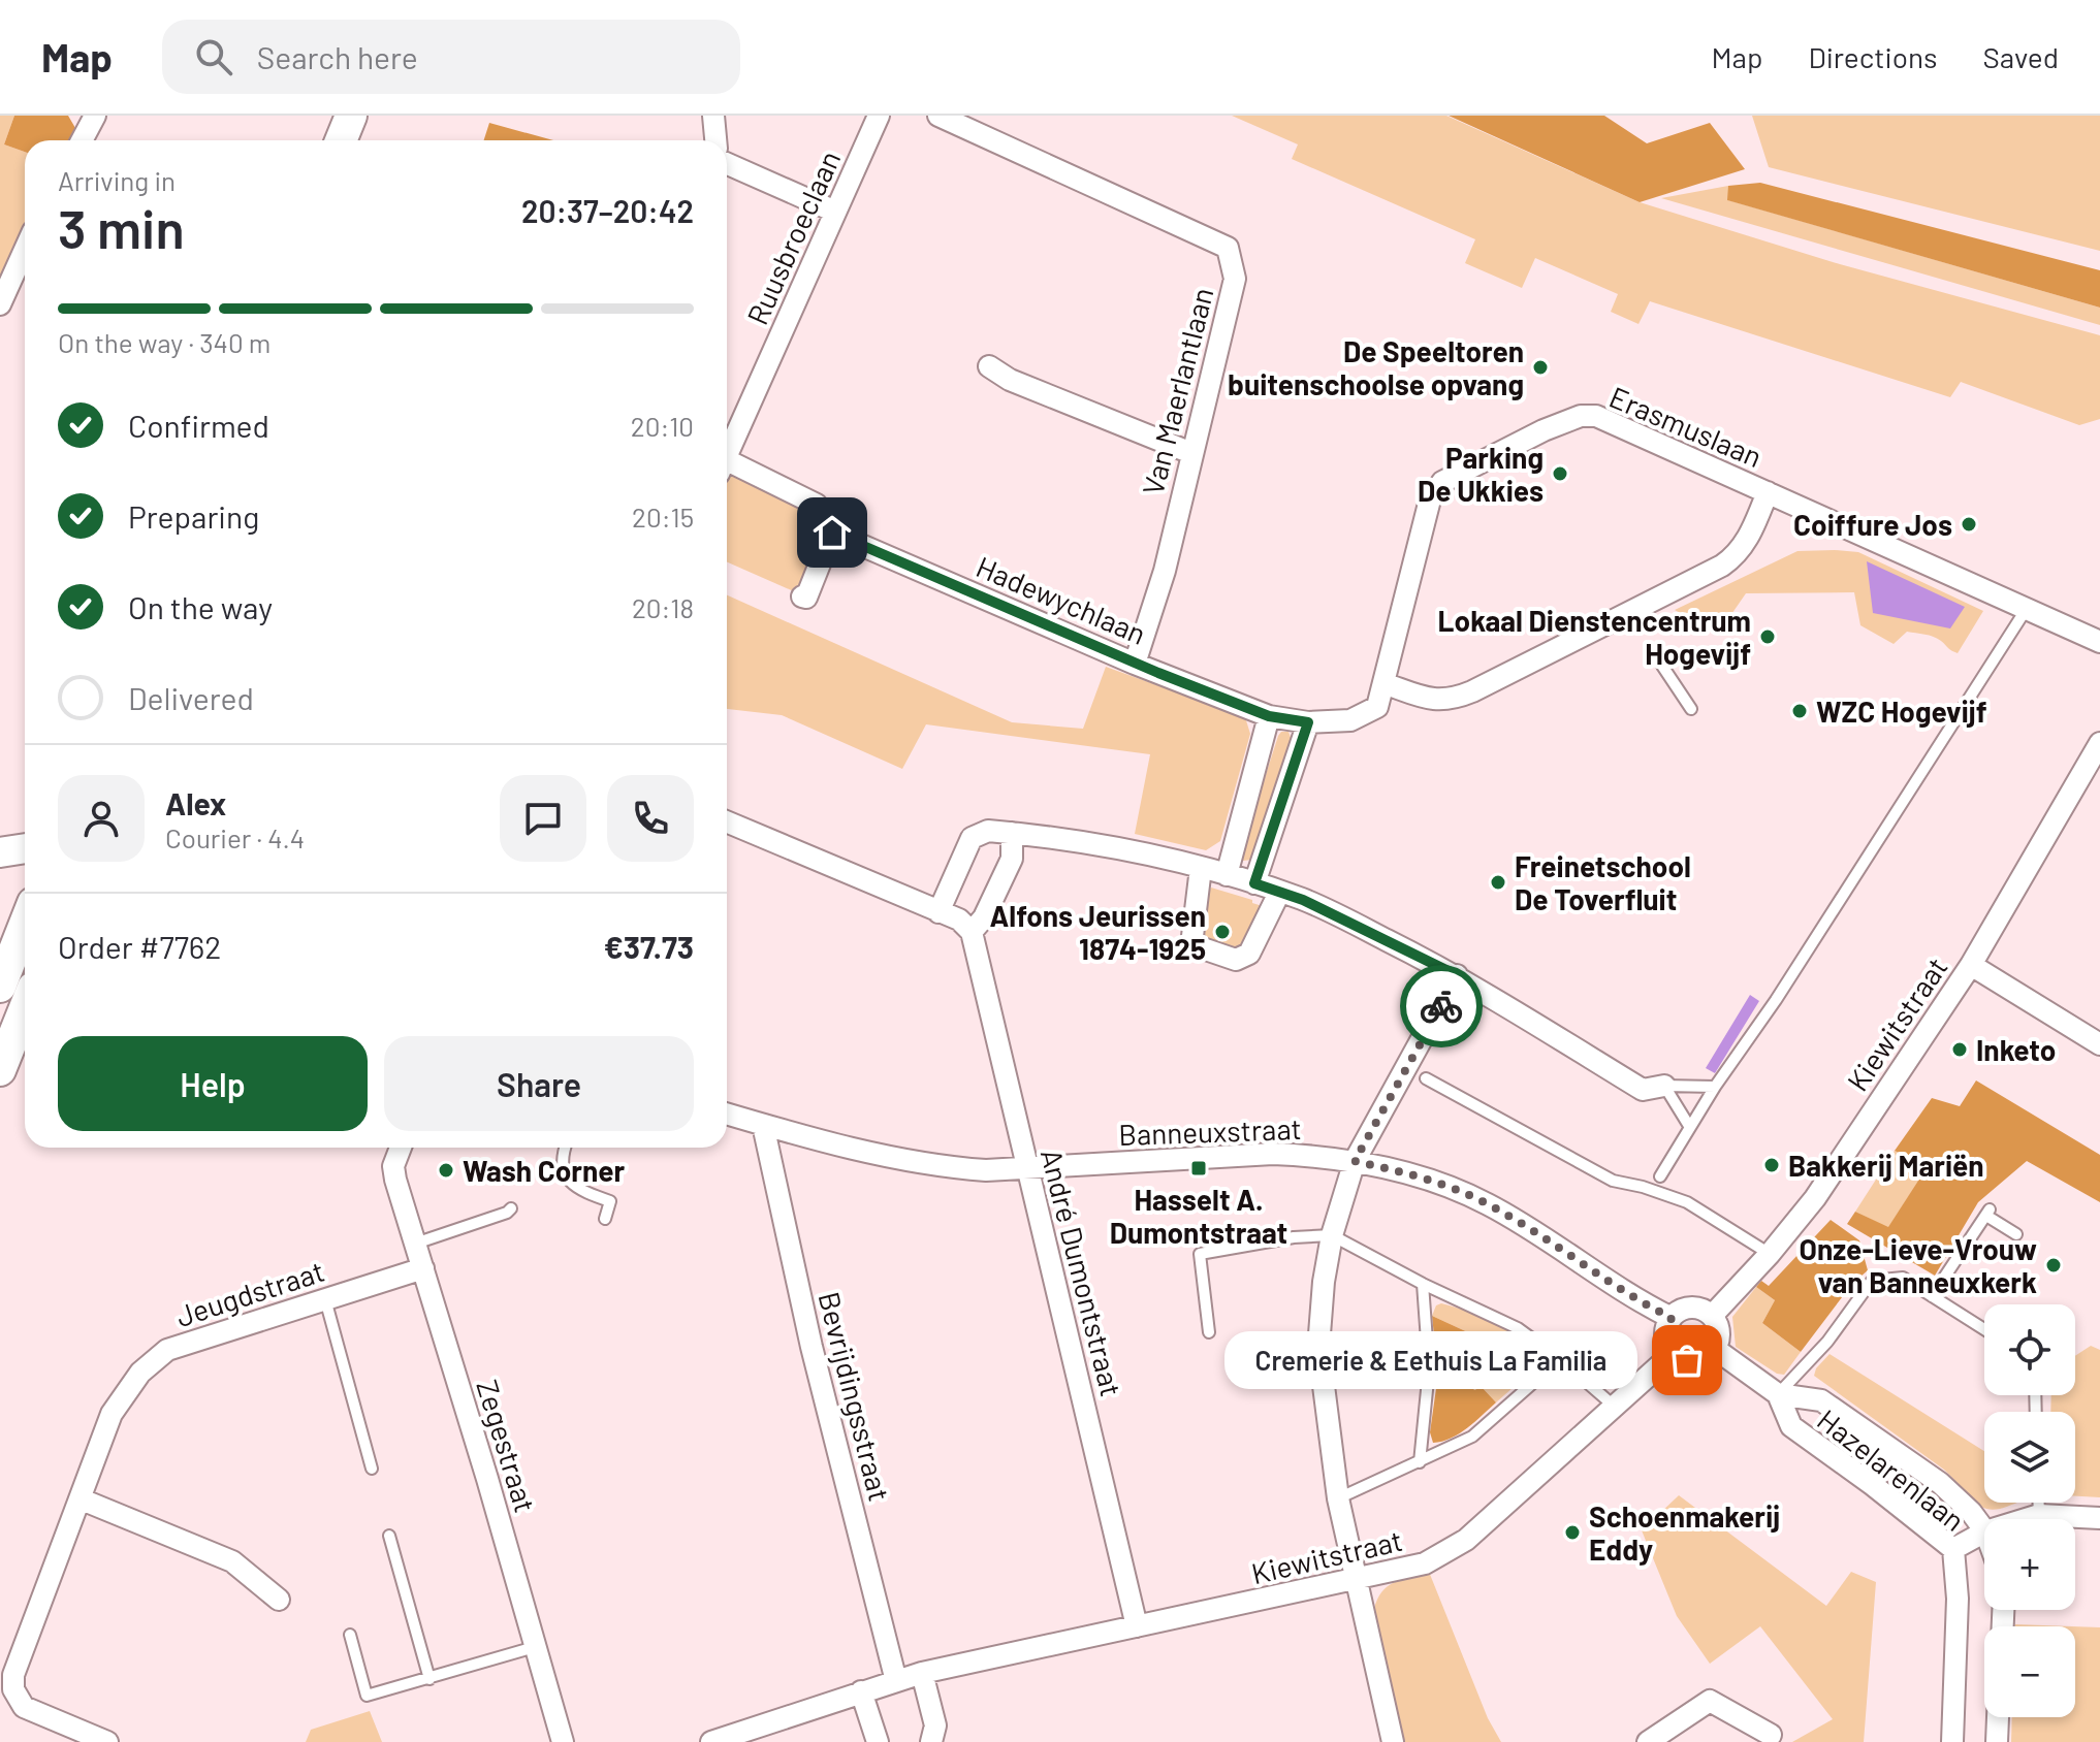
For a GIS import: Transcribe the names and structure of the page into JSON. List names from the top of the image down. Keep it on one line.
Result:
{"streets":{"street":["Ruusbroeclaan","Van Maerlantlaan","Erasmuslaan","Hadewychlaan","Kiewitstraat","Banneuxstraat","André Dumontstraat","Jeugdstraat","Bevrijdingsstraat","Zegestraat","Hazelarenlaan"]},"crossings":[["Van Maerlantlaan","Hadewychlaan"],["Erasmuslaan","Hadewychlaan"],["Kiewitstraat","Banneuxstraat"],["Kiewitstraat","André Dumontstraat"],["Kiewitstraat","Bevrijdingsstraat"],["Kiewitstraat","Hazelarenlaan"],["Banneuxstraat","André Dumontstraat"],["Banneuxstraat","Bevrijdingsstraat"],["Banneuxstraat","Hazelarenlaan"],["Jeugdstraat","Zegestraat"]],"places":{"other":["De Speeltoren buitenschoolse opvang","Parking De Ukkies","Coiffure Jos","Lokaal Dienstencentrum Hogevijf","WZC Hogevijf","Freinetschool De Toverfluit","Alfons Jeurissen 1874-1925","Inketo","Bakkerij Mariën","Wash Corner","Onze-Lieve-Vrouw van Banneuxkerk","Cremerie & Eethuis La Familia","Schoenmakerij Eddy"],"transit":["Hasselt A. Dumontstraat"]},"page":{"header":"Map","search":"Search here","nav":["Map","Directions","Saved"],"heading":["3 min","Arriving in","20:37–20:42"],"panel":["Alex","Courier · 4.4","Order #7762","€37.73"],"bar":"On the way · 340 m","list":[["Confirmed","20:10"],["Preparing","20:15"],["On the way","20:18"],"Delivered"],"buttons":["Help","Share"],"map_buttons":["+","−"],"bubble":"Cremerie & Eethuis La Familia"}}
